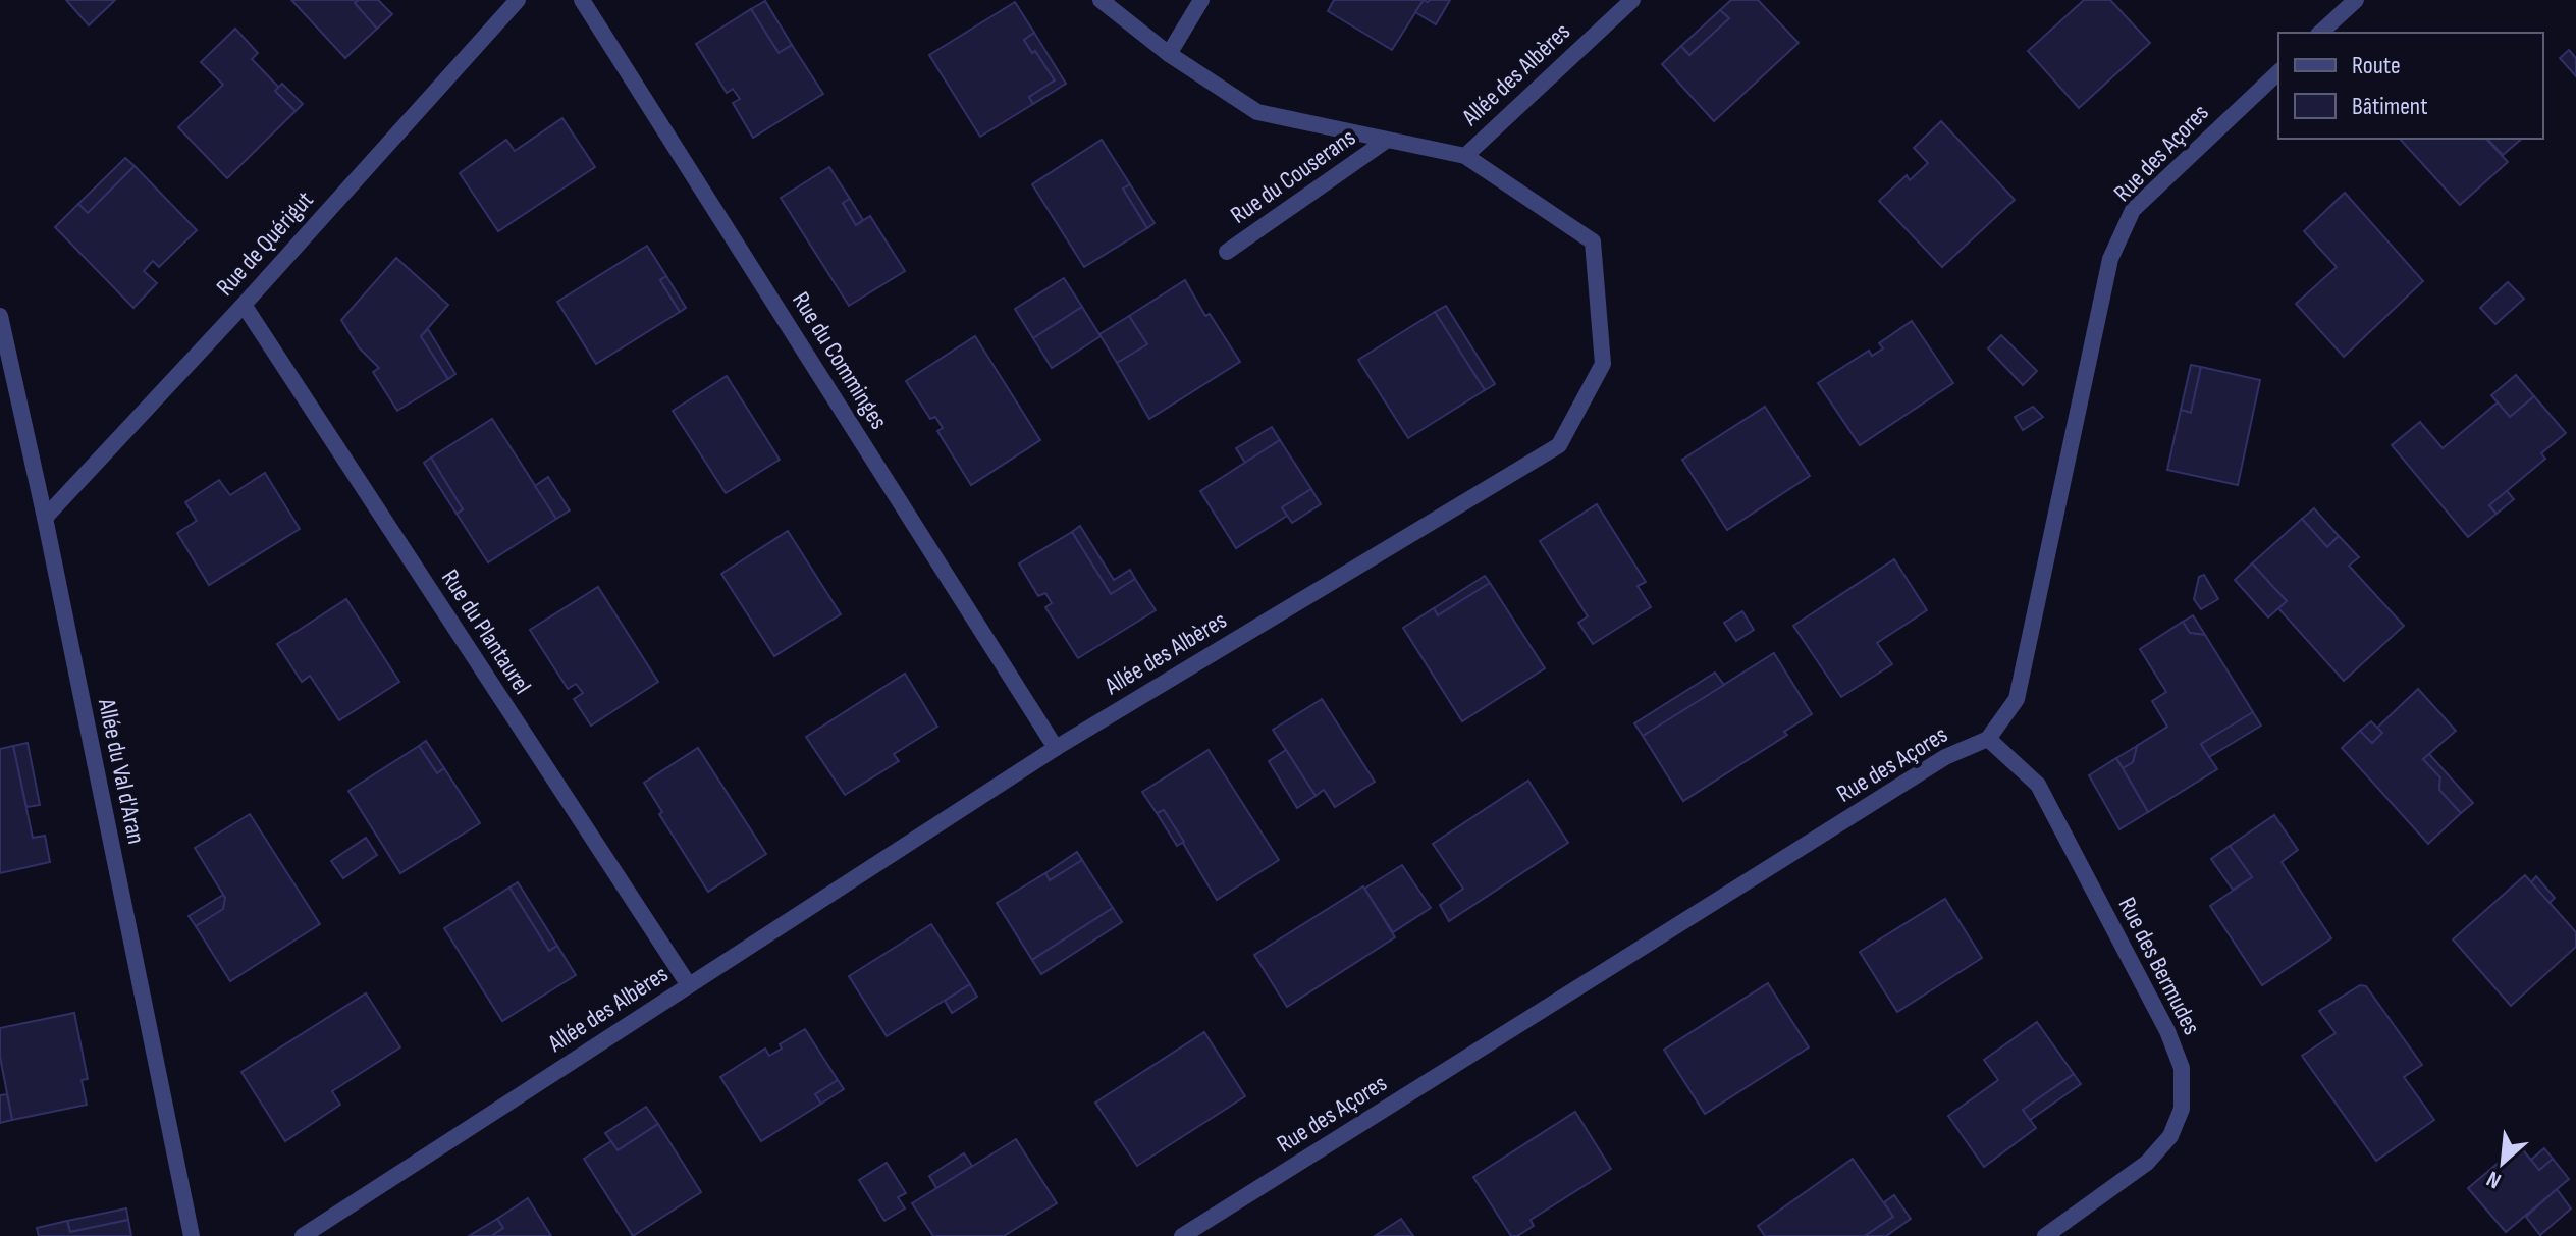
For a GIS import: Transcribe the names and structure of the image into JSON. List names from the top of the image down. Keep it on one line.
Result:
{"streets":{"street":["Allée des Albères","Rue des Açores","Rue du Couserans","Rue de Quérigut","Rue du Comminges","Rue du Plantaurel","Allée du Val d'Aran","Rue des Bermudes"]},"crossings":[["Allée des Albères","Rue du Couserans"],["Allée des Albères","Rue du Comminges"],["Allée des Albères","Rue du Plantaurel"],["Rue des Açores","Rue des Bermudes"],["Rue de Quérigut","Rue du Plantaurel"],["Rue de Quérigut","Allée du Val d'Aran"]],"legend":["Route","Bâtiment"],"north":"bottom left"}
